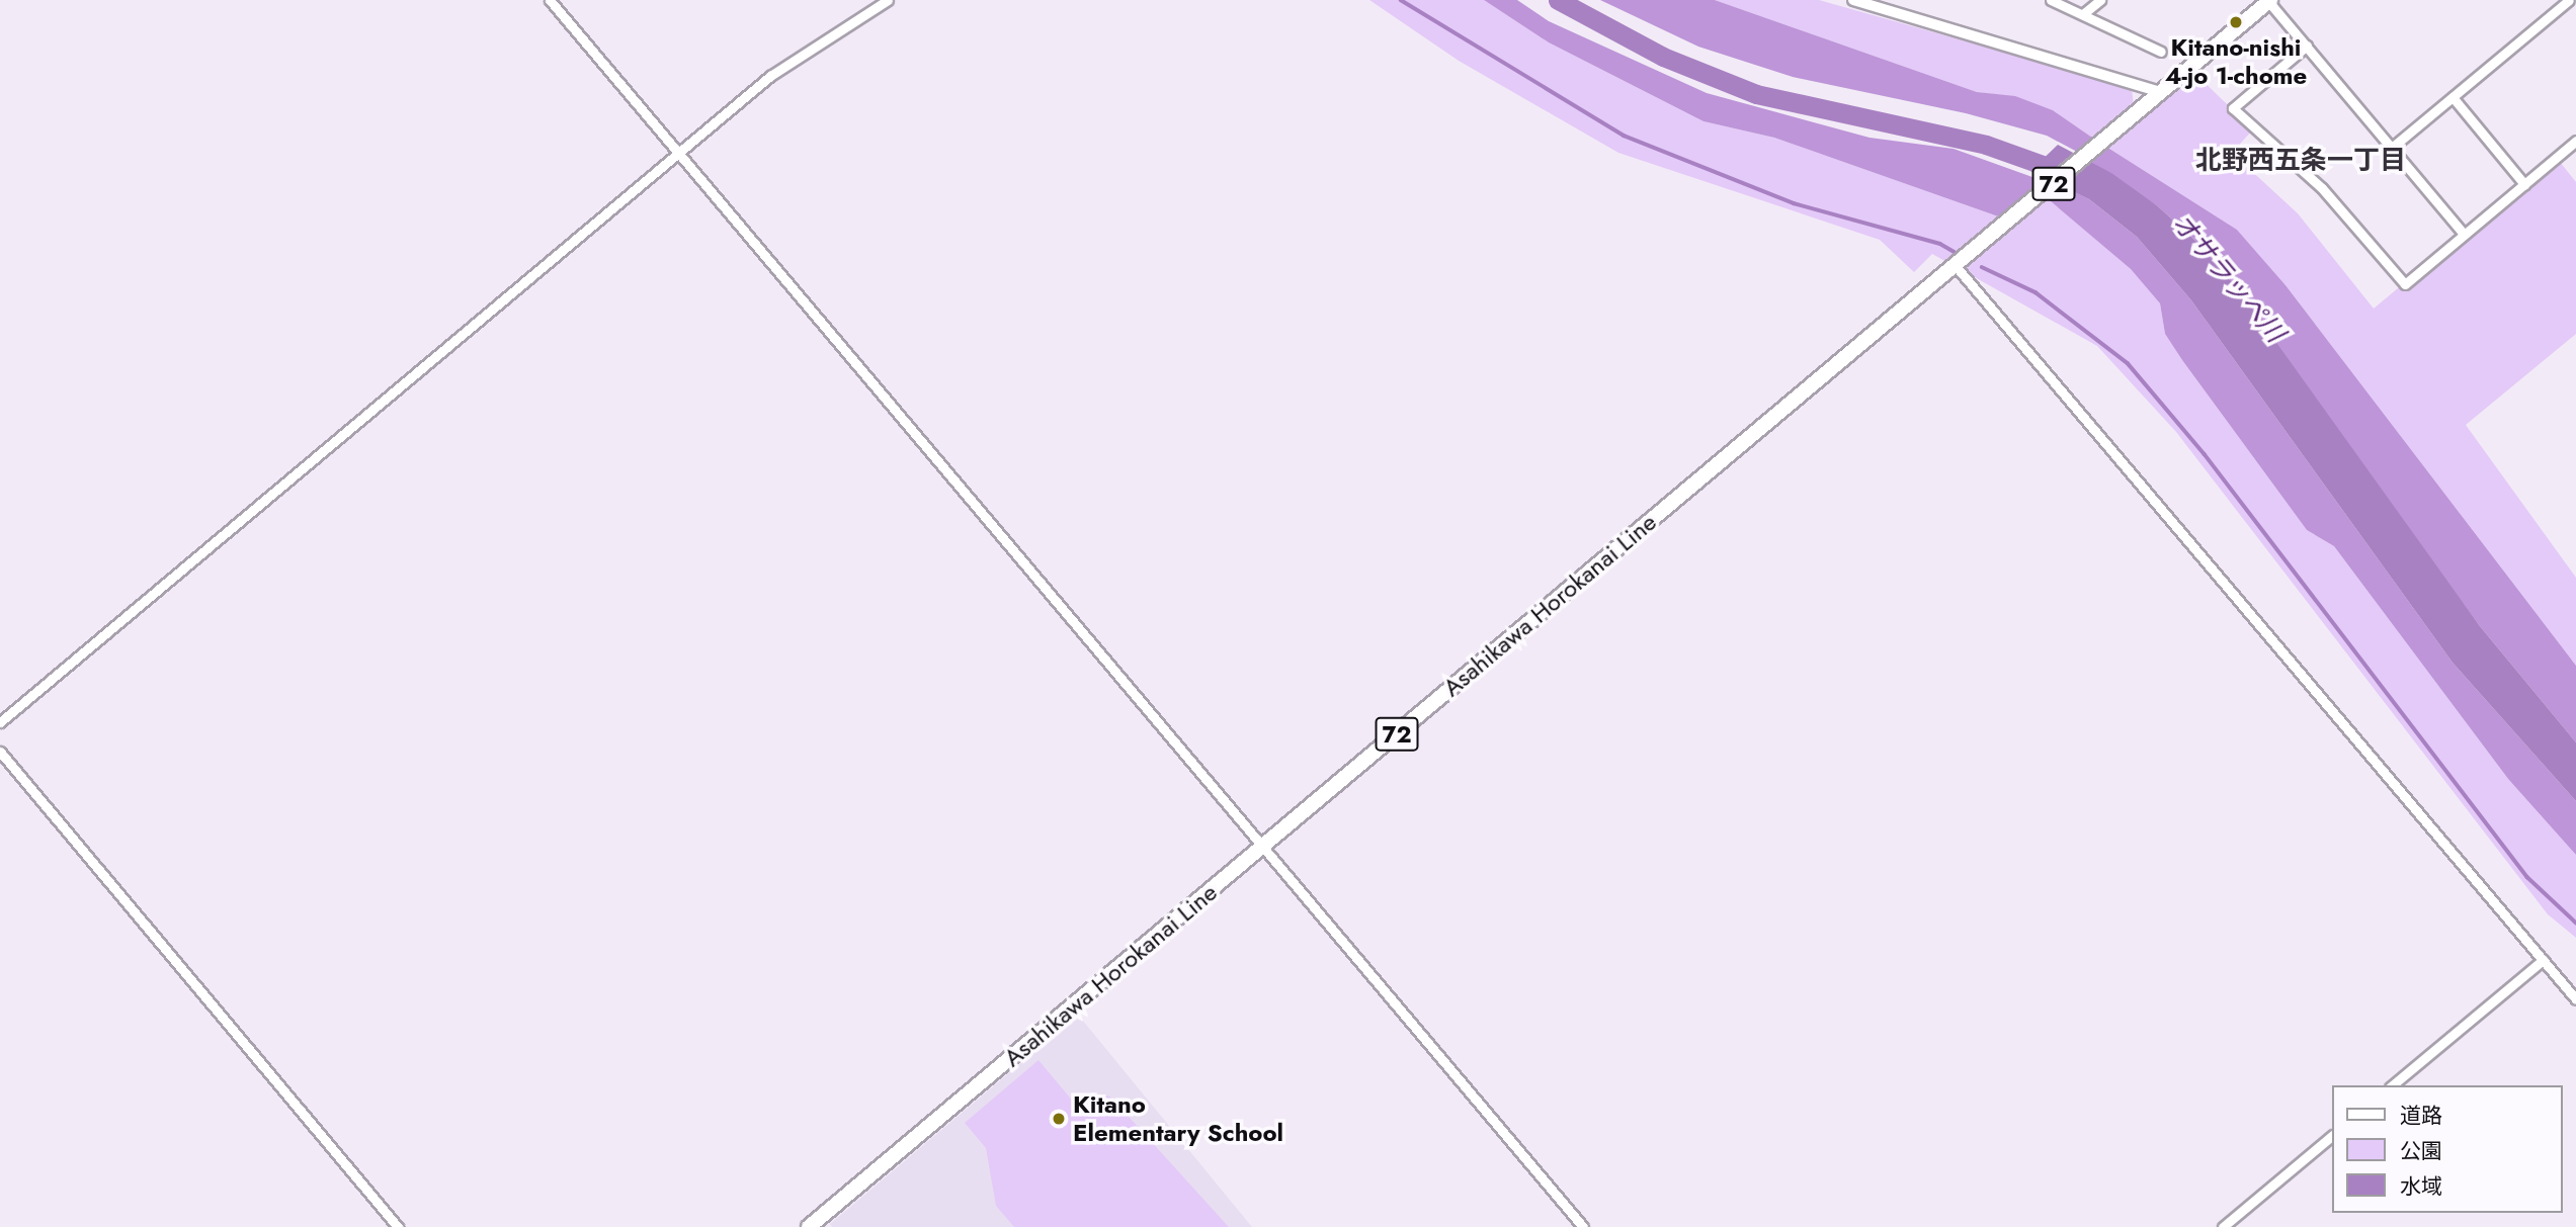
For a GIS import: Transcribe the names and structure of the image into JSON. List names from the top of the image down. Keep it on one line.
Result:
{"streets":{"main road":["72","Asahikawa Horokanai Line"]},"crossings":[["72","Asahikawa Horokanai Line"]],"districts":["北野西五条一丁目"],"water":["オサラッペ川"],"places":["Kitano-nishi 4-jo 1-chome","Kitano Elementary School"],"legend":["道路","公園","水域"]}
